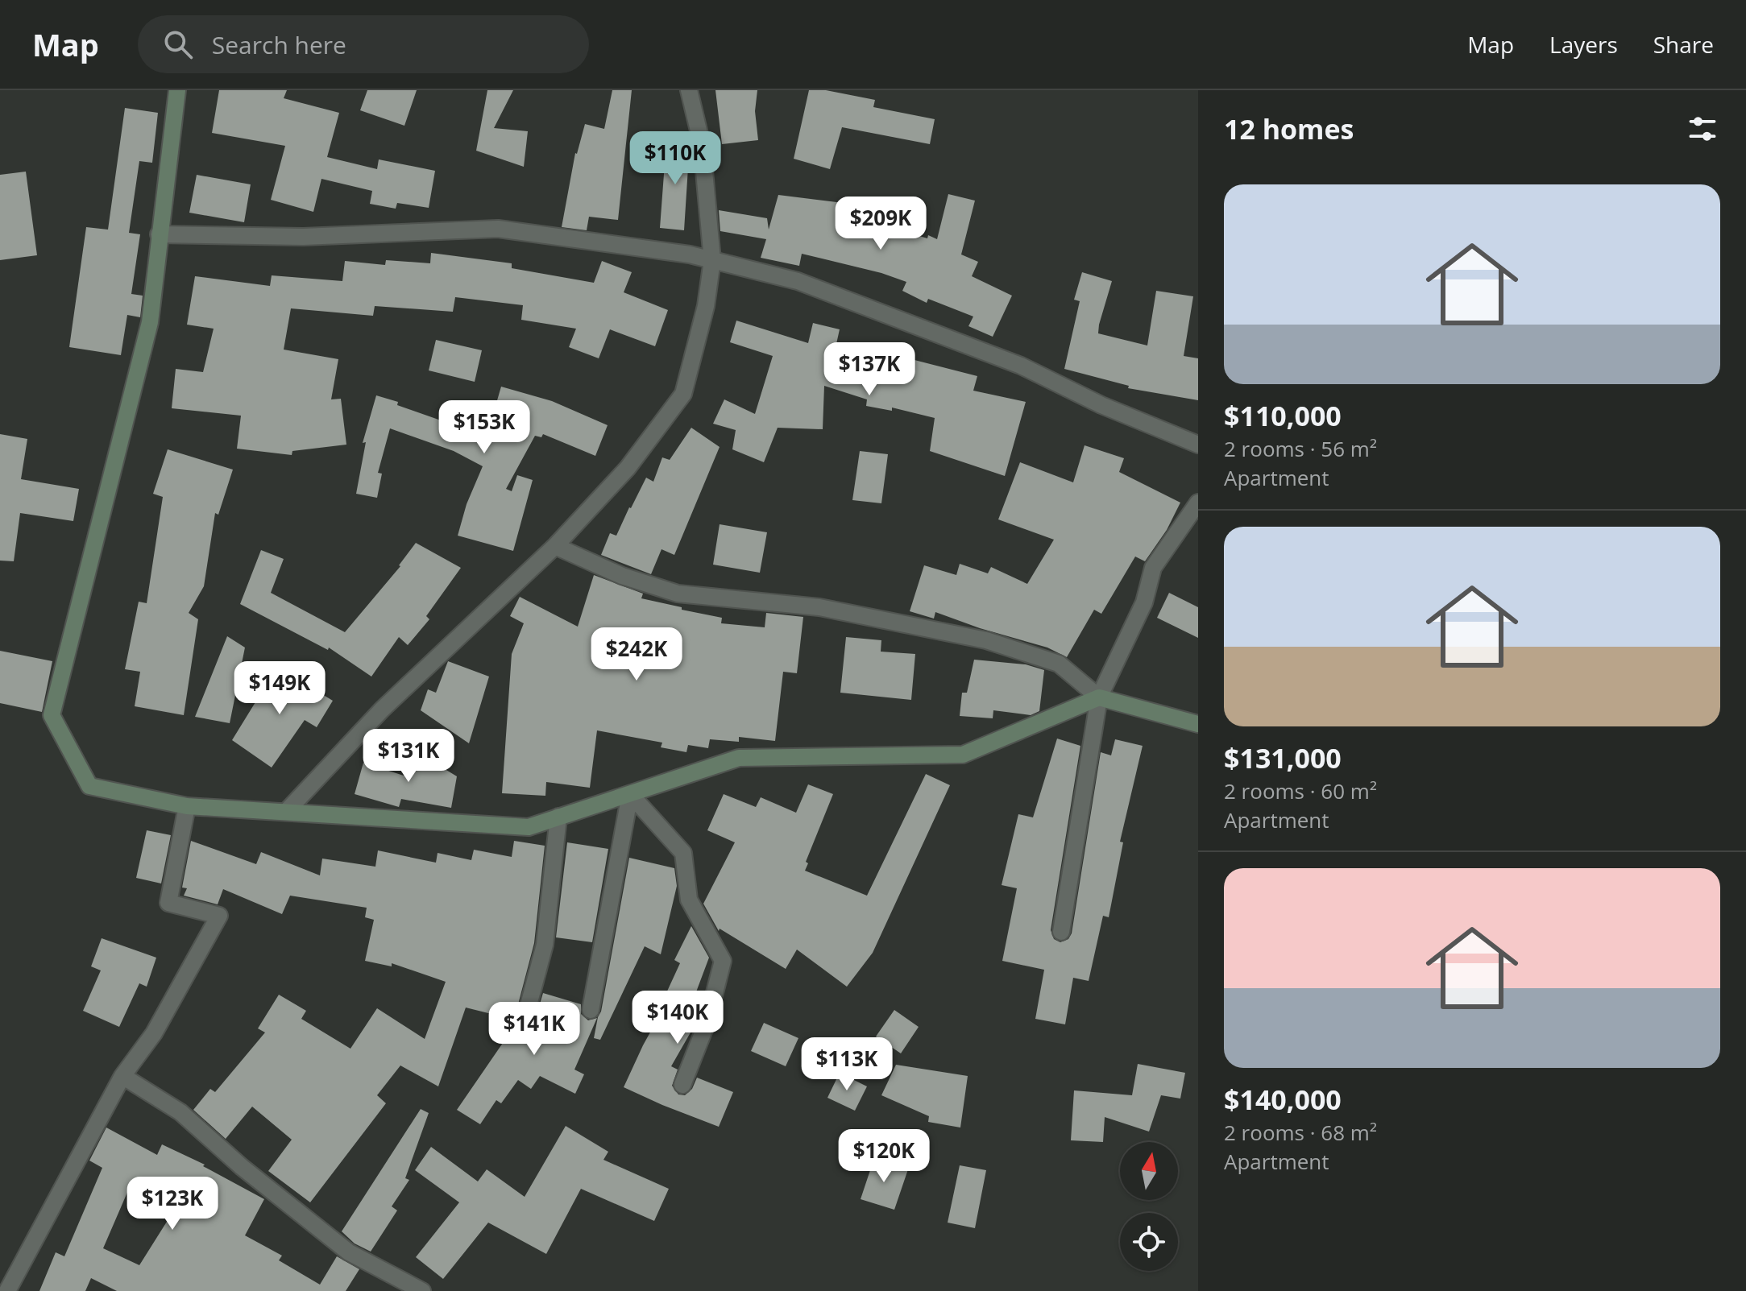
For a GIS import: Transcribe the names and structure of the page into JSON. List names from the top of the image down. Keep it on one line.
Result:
{"north":"top","page":{"header":"Map","search":"Search here","nav":["Map","Layers","Share"],"heading":"12 homes","price":["$110K","$209K","$137K","$153K","$242K","$149K","$131K","$140K","$141K","$113K","$120K","$123K"],"list":[{"name":"$110,000","note":"2 rooms · 56 m² · Apartment"},{"name":"$131,000","note":"2 rooms · 60 m² · Apartment"},{"name":"$140,000","note":"2 rooms · 68 m² · Apartment"}]}}
